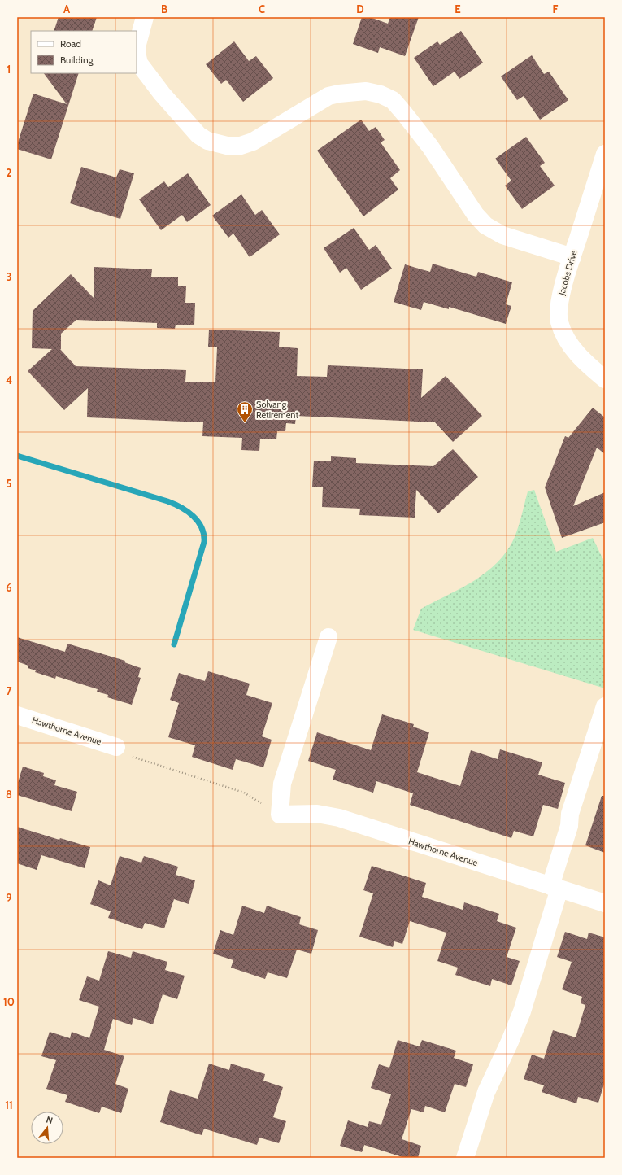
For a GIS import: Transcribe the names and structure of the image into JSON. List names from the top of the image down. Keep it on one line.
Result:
{"streets":{"street":["Jacobs Drive","Hawthorne Avenue"]},"places":{"building":["Solvang Retirement"]},"legend":["Road","Building"],"north":"top","grid":{"columns":["A","B","C","D","E","F"],"rows":["1","2","3","4","5","6","7","8","9","10","11"]}}
